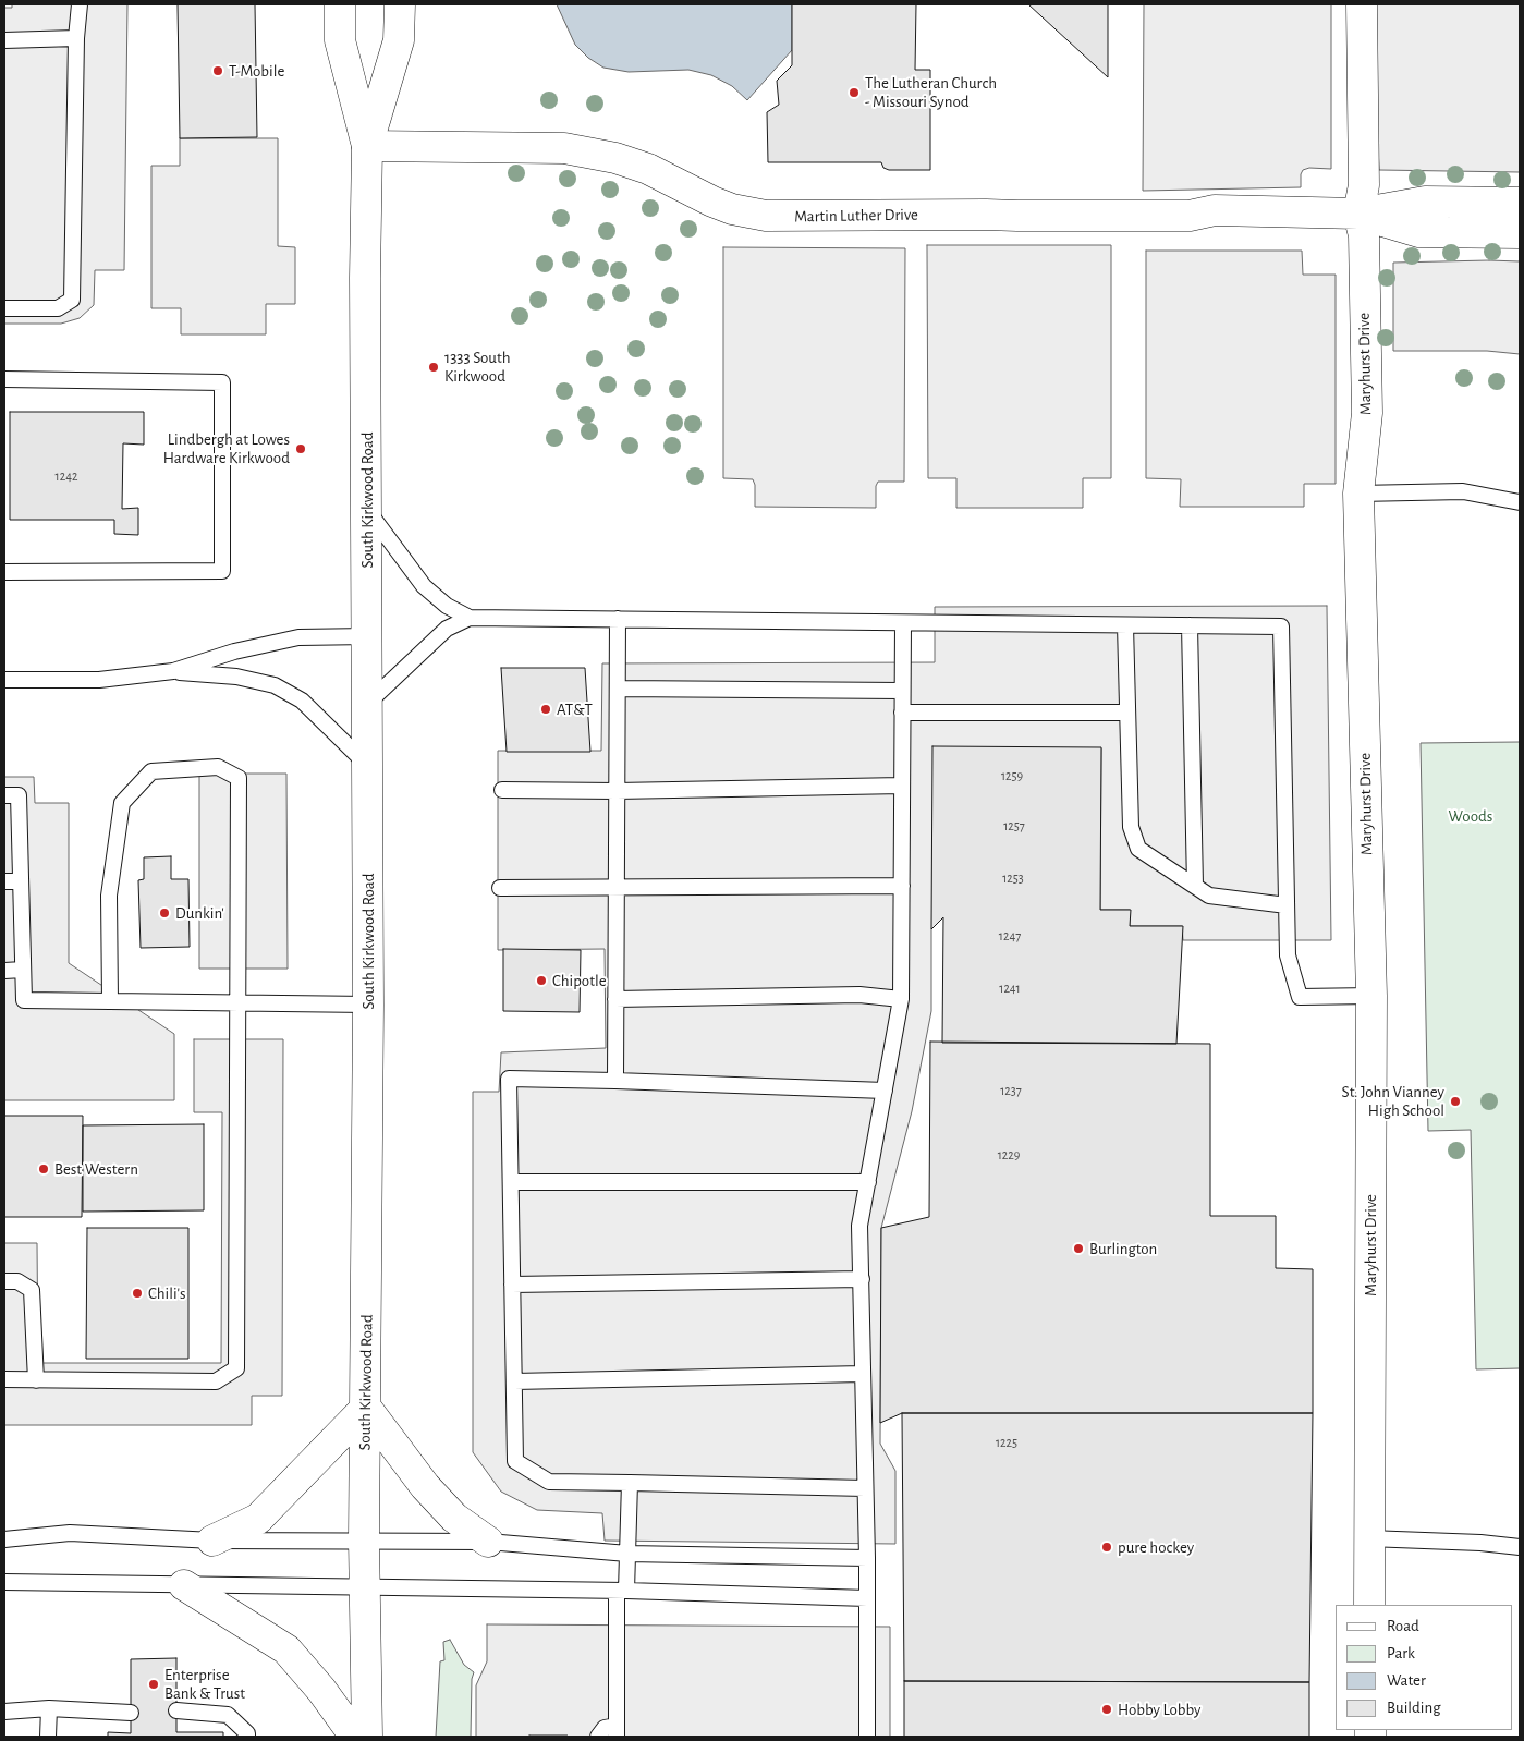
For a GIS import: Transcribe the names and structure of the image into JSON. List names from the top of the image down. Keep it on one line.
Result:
{"streets":{"street":["Martin Luther Drive","Maryhurst Drive","South Kirkwood Road"]},"crossings":[["Martin Luther Drive","Maryhurst Drive"],["Martin Luther Drive","South Kirkwood Road"]],"parks":["Woods"],"places":["T-Mobile","The Lutheran Church - Missouri Synod","1333 South Kirkwood","Lindbergh at Lowes Hardware Kirkwood","AT&T","Dunkin'","Chipotle","St. John Vianney High School","Best Western","Burlington","Chili's","pure hockey","Enterprise Bank & Trust","Hobby Lobby"],"house_numbers":["1242","1259","1257","1253","1247","1241","1237","1229","1225"],"legend":["Road","Park","Water","Building"]}
